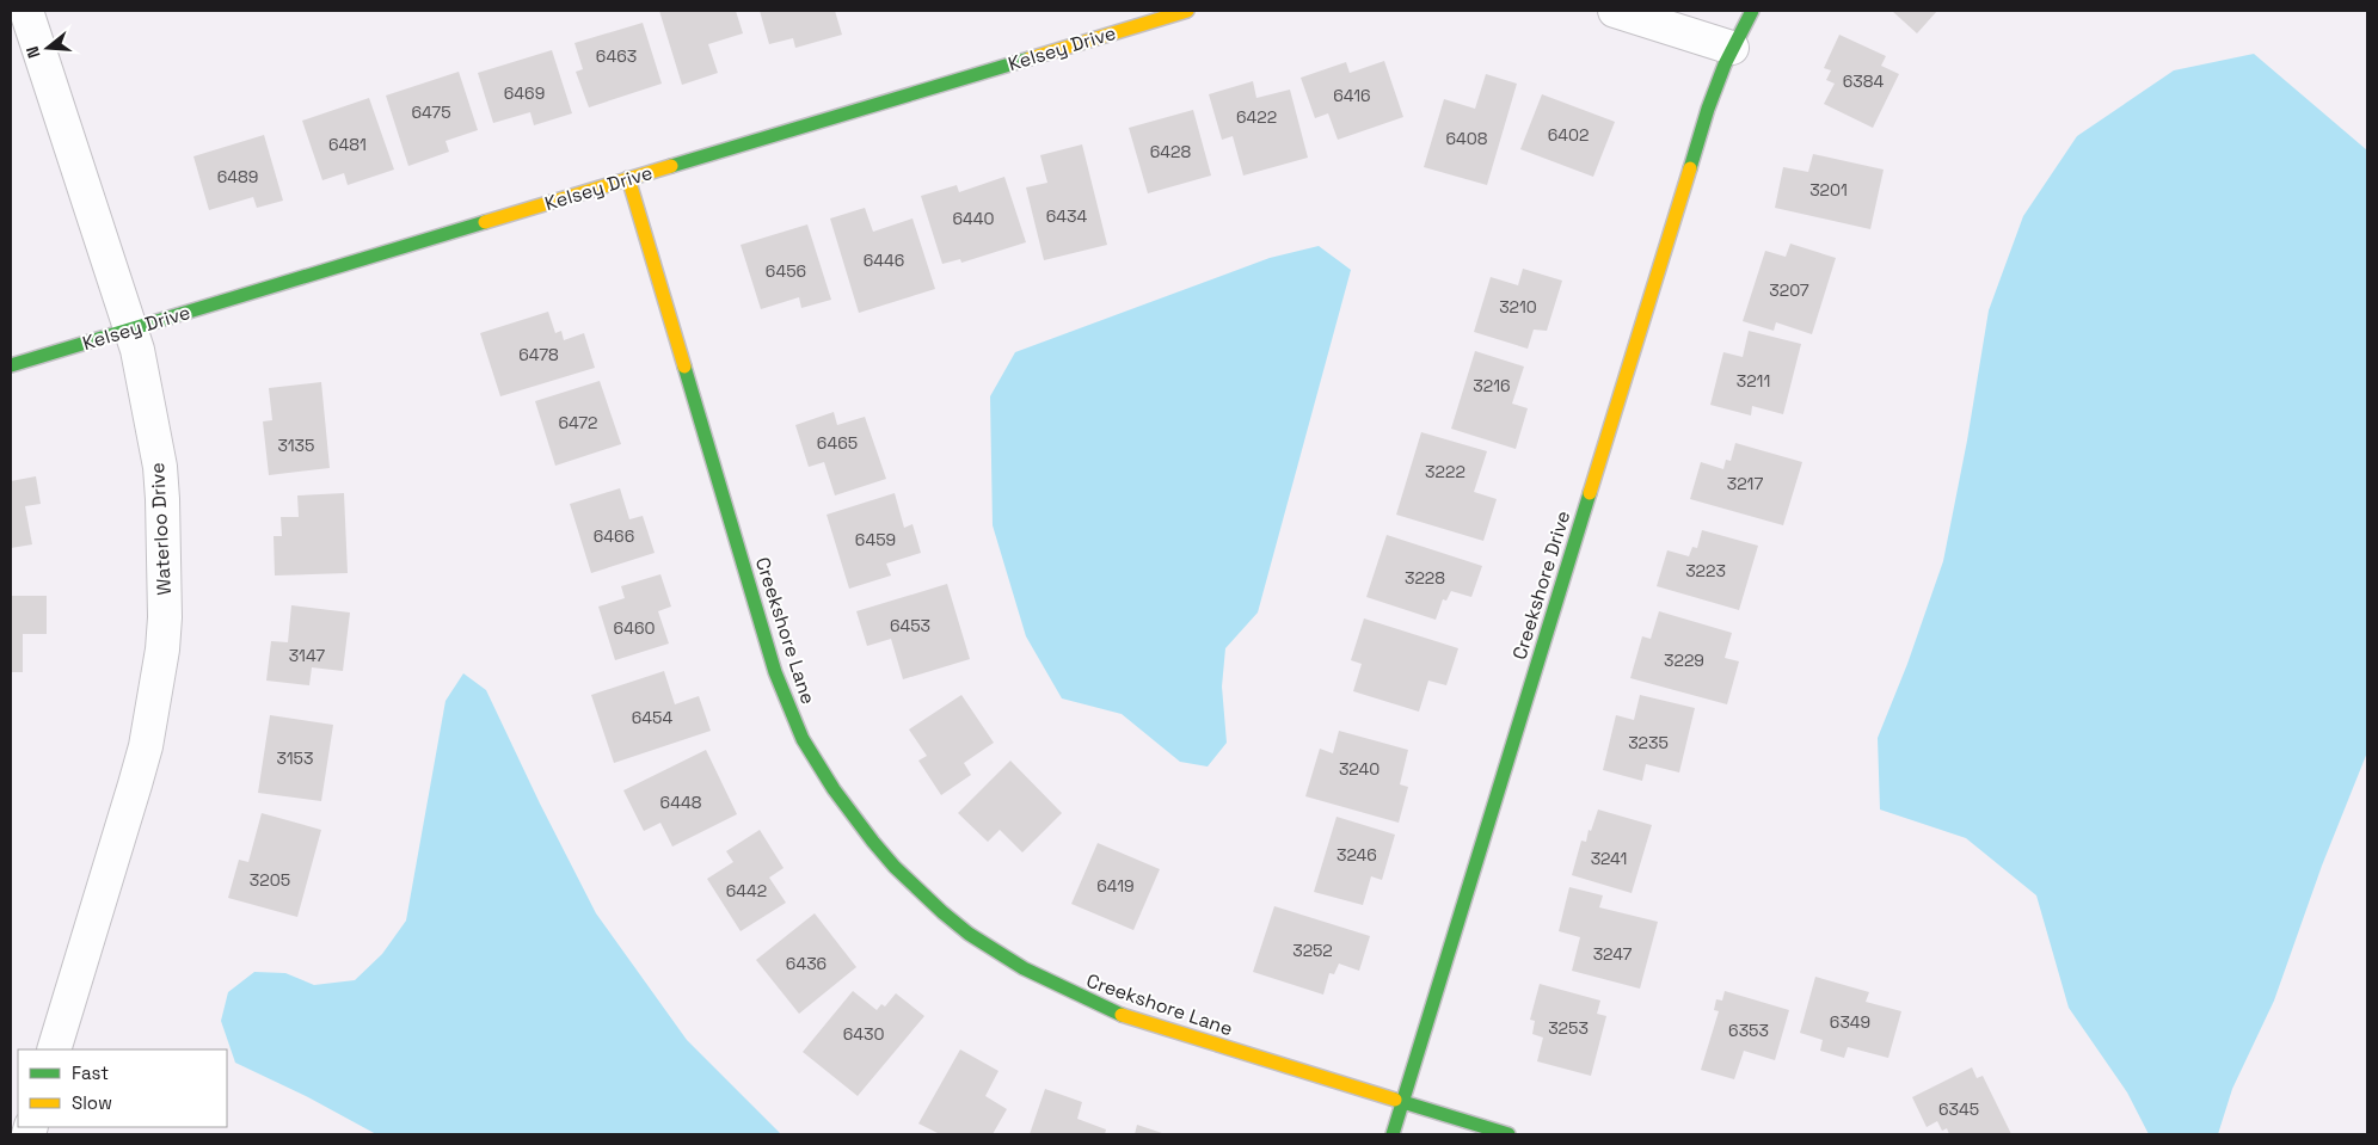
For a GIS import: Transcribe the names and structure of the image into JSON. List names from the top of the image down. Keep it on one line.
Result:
{"streets":{"street":["Kelsey Drive","Waterloo Drive","Creekshore Drive","Creekshore Lane"]},"crossings":[["Kelsey Drive","Waterloo Drive"],["Kelsey Drive","Creekshore Lane"],["Creekshore Drive","Creekshore Lane"]],"house_numbers":["6463","6384","6469","6416","6475","6422","6402","6408","6481","6428","6489","3201","6434","6440","6446","6456","3207","3210","6478","3211","3216","6472","6465","3135","3222","3217","6466","6459","3223","3228","6453","6460","3147","3229","6454","3235","3153","3240","6448","3246","3241","3205","6419","6442","3252","3247","6436","6349","3253","6353","6430","6345"],"legend":["Fast","Slow"],"north":"left"}
